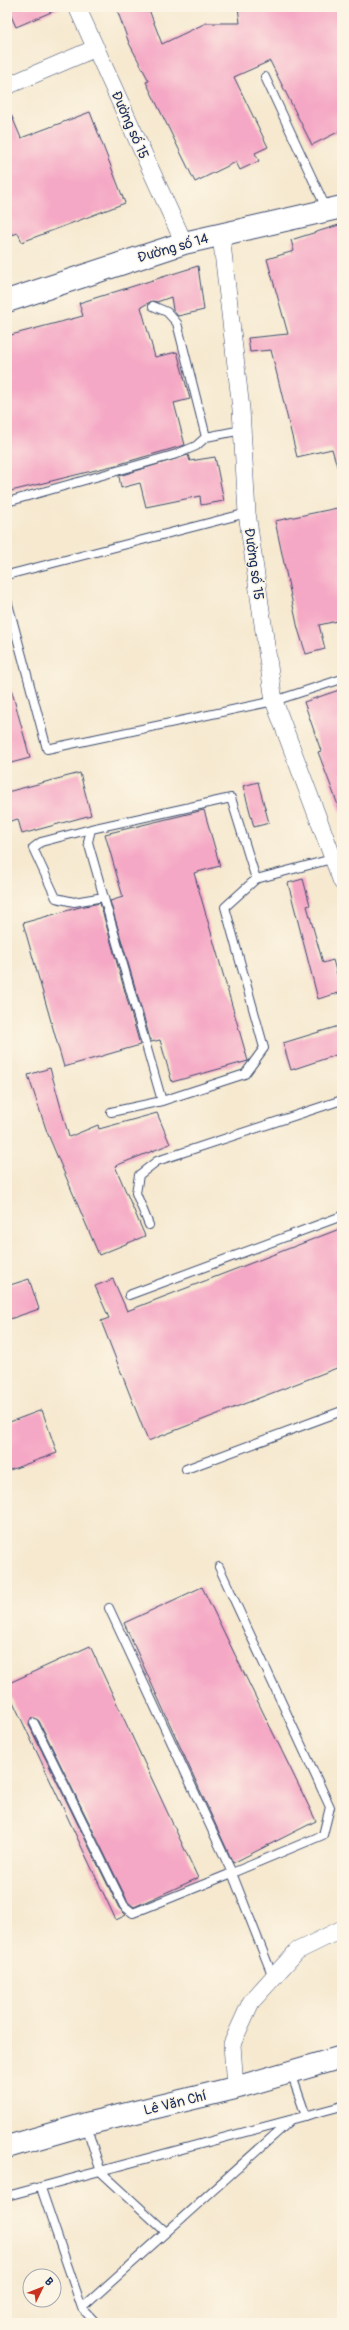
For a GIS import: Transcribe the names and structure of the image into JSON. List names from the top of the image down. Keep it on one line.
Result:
{"streets":{"main road":["Đường số 14","Lê Văn Chí"],"street":["Đường số 15"]},"crossings":[["Đường số 15","Đường số 14"]],"north":"top right"}
